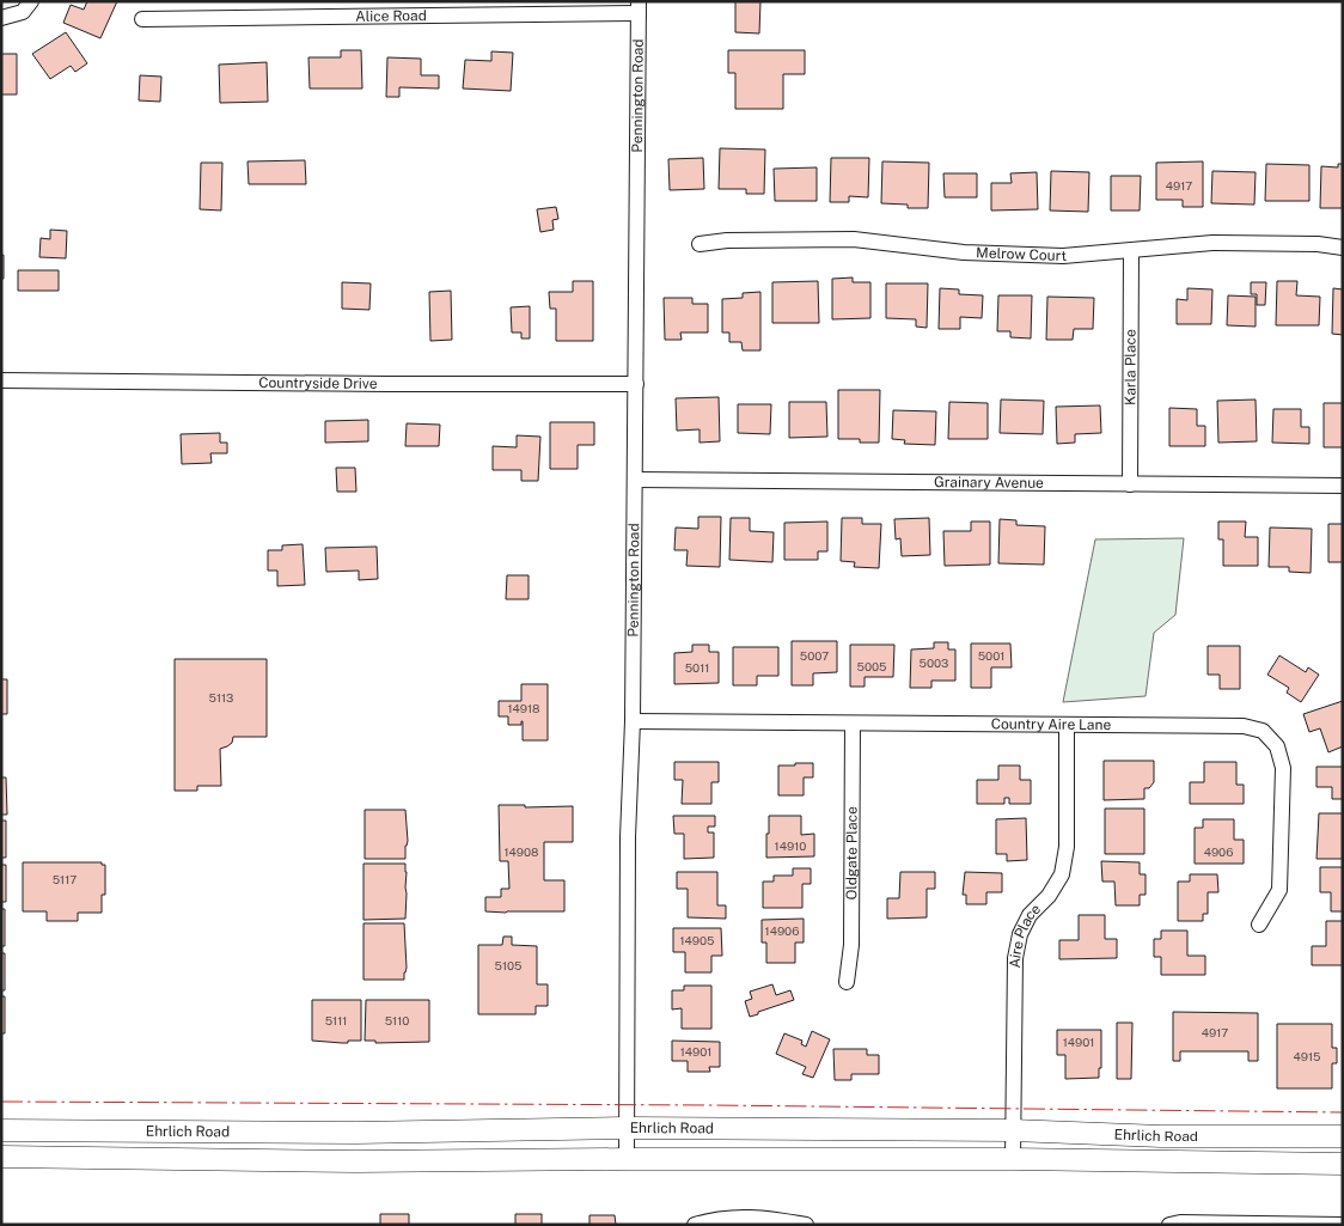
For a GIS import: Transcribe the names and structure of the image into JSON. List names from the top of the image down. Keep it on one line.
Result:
{"streets":{"main road":["Ehrlich Road"],"street":["Alice Road","Pennington Road","Melrow Court","Karla Place","Countryside Drive","Grainary Avenue","Country Aire Lane","Oldgate Place","Aire Place"]},"crossings":[["Alice Road","Pennington Road"],["Pennington Road","Countryside Drive"],["Pennington Road","Grainary Avenue"],["Pennington Road","Country Aire Lane"],["Pennington Road","Ehrlich Road"],["Melrow Court","Karla Place"],["Karla Place","Grainary Avenue"],["Country Aire Lane","Oldgate Place"],["Country Aire Lane","Aire Place"],["Aire Place","Ehrlich Road"]],"house_numbers":["4917","5007","5001","5003","5005","5011","5113","14918","14910","14908","4906","5117","14906","14905","5105","5111","5110","4917","14901","14901","4915"]}
